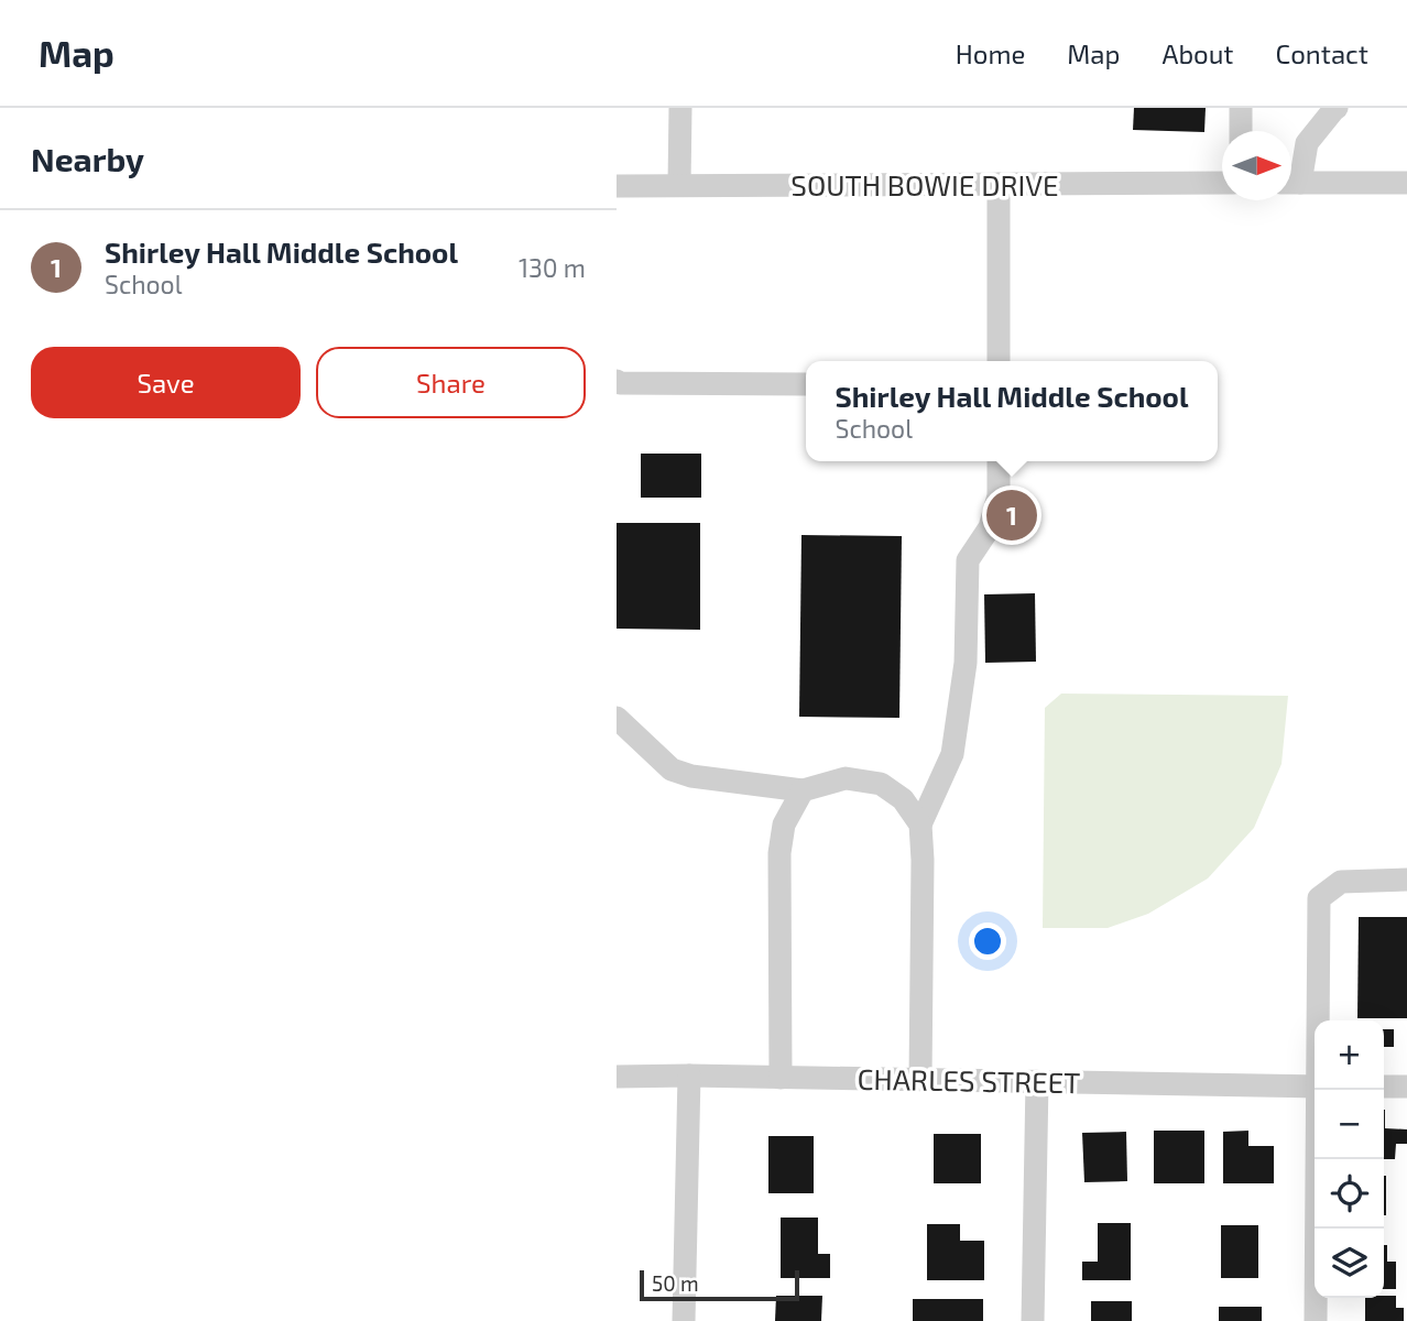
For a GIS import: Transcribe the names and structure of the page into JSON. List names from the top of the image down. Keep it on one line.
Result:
{"streets":{"street":["SOUTH BOWIE DRIVE","CHARLES STREET"]},"scale_bar":"50 m","north":"right","page":{"header":"Map","nav":["Home","Map","About","Contact"],"heading":"Nearby","list":[{"mark":"1","name":"Shirley Hall Middle School","note":"School","value":"130 m"}],"buttons":["Save","Share"],"popup":["Shirley Hall Middle School","School"],"pins":"1","map_buttons":["+","−"],"scale":"50 m"}}
